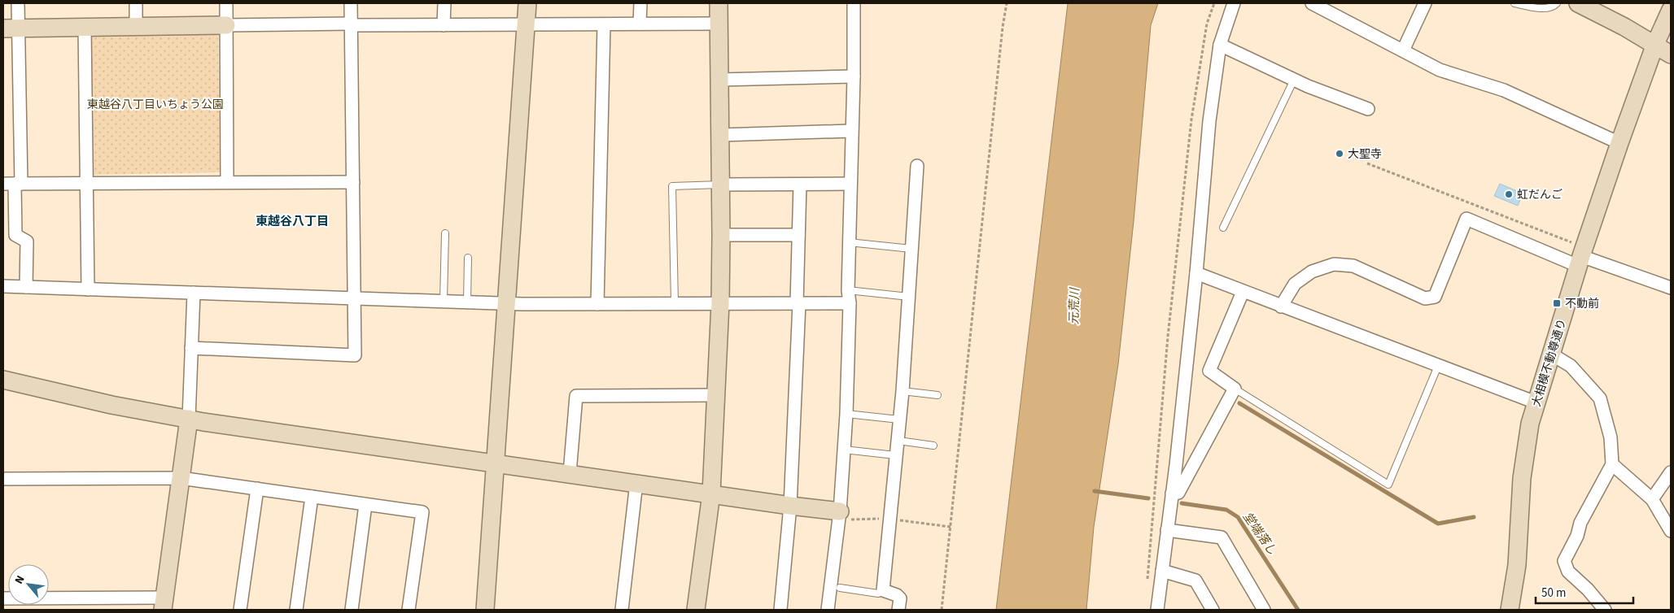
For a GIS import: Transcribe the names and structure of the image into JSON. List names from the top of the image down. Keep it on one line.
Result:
{"streets":{"street":["大相模不動尊通り"]},"districts":["東越谷八丁目"],"water":["元荒川","堂端落し"],"parks":["東越谷八丁目いちょう公園"],"places":{"other":["大聖寺","虹だんご"],"transit":["不動前"]},"scale_bar":"50 m","north":"top left"}
